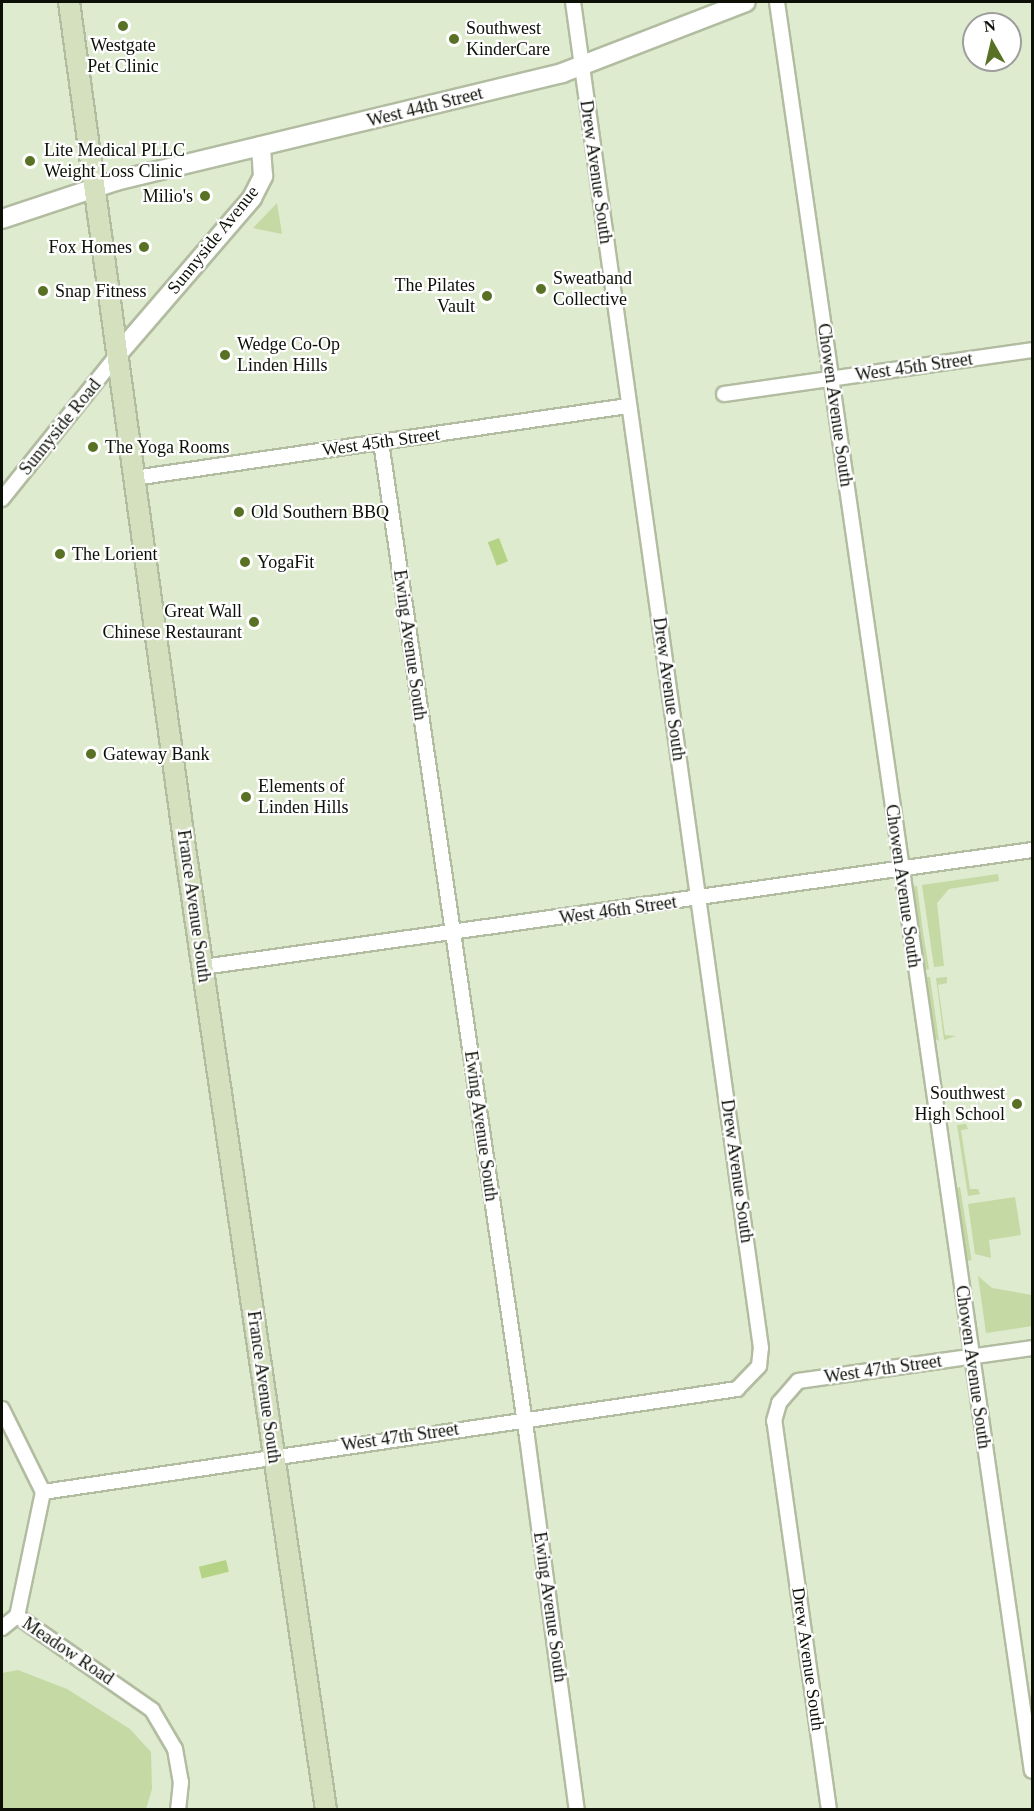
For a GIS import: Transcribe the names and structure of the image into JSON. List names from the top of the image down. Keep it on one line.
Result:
{"streets":{"main road":["France Avenue South"],"street":["West 44th Street","Drew Avenue South","Sunnyside Avenue","West 45th Street","Chowen Avenue South","Sunnyside Road","Ewing Avenue South","West 46th Street","West 47th Street","Meadow Road"]},"crossings":[["West 44th Street","Drew Avenue South"],["West 44th Street","Sunnyside Avenue"],["West 44th Street","France Avenue South"],["Drew Avenue South","West 45th Street"],["Drew Avenue South","West 46th Street"],["Drew Avenue South","West 47th Street"],["Sunnyside Avenue","Sunnyside Road"],["Sunnyside Avenue","France Avenue South"],["West 45th Street","Chowen Avenue South"],["West 45th Street","Ewing Avenue South"],["West 45th Street","France Avenue South"],["Chowen Avenue South","West 46th Street"],["Chowen Avenue South","West 47th Street"],["Sunnyside Road","France Avenue South"],["Ewing Avenue South","West 46th Street"],["Ewing Avenue South","West 47th Street"],["France Avenue South","West 46th Street"],["France Avenue South","West 47th Street"],["West 47th Street","Meadow Road"]],"places":["Westgate Pet Clinic","Southwest KinderCare","Lite Medical PLLC Weight Loss Clinic","Milio's","Fox Homes","Sweatband Collective","Snap Fitness","The Pilates Vault","Wedge Co-Op Linden Hills","The Yoga Rooms","Old Southern BBQ","The Lorient","YogaFit","Great Wall Chinese Restaurant","Gateway Bank","Elements of Linden Hills","Southwest High School"],"north":"top"}
